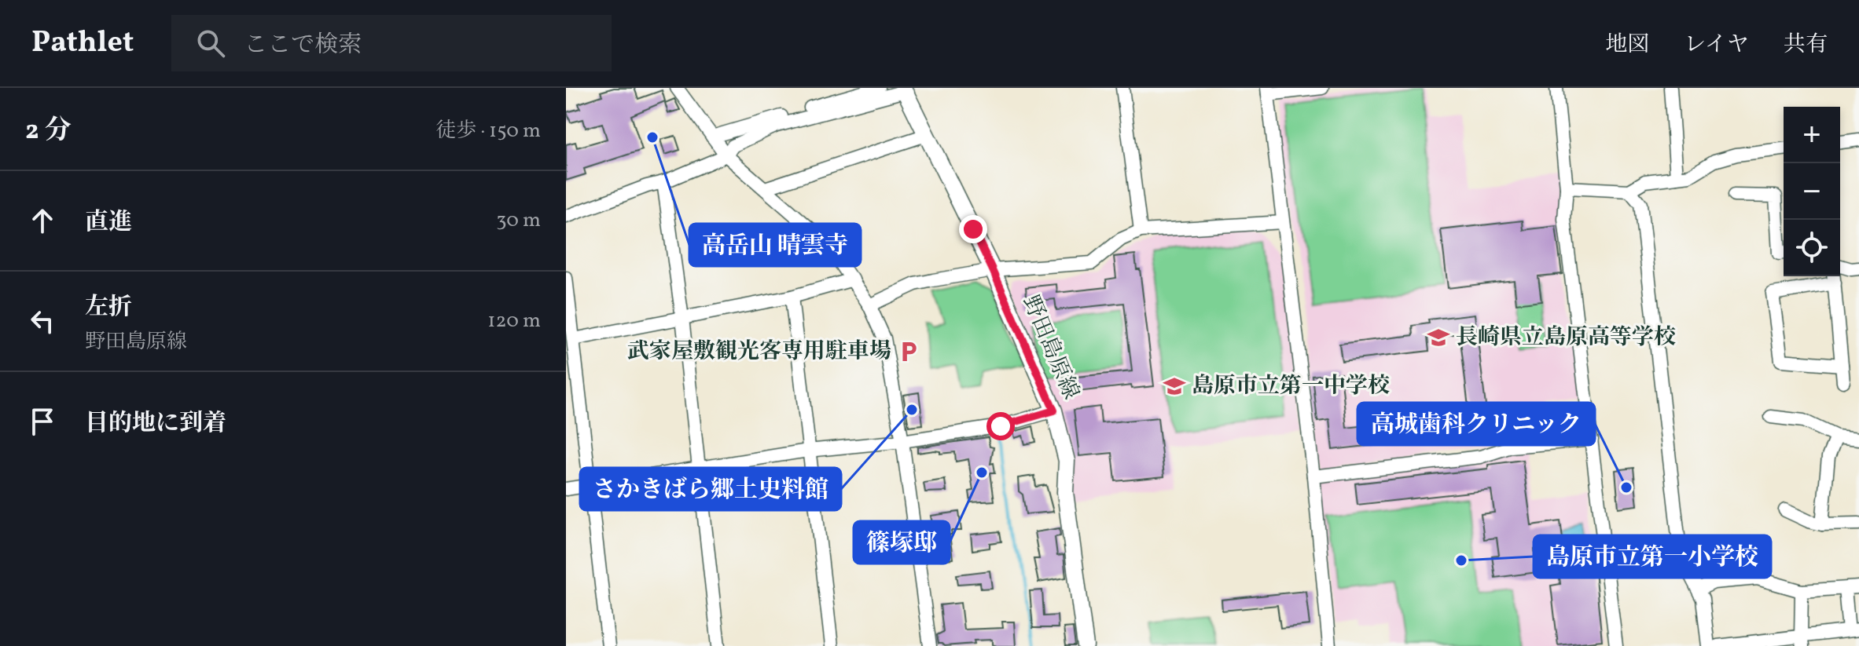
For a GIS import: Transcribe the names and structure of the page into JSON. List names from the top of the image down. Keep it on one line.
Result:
{"streets":{"main road":["野田島原線"]},"places":{"other":["高岳山 晴雲寺","さかきばら郷土史料館","篠塚邸","高城歯科クリニック","島原市立第一小学校"],"school or university":["長崎県立島原高等学校","島原市立第一中学校"],"parking":["武家屋敷観光客専用駐車場"]},"page":{"header":"Pathlet","search":"ここで検索","nav":["地図","レイヤ","共有"],"heading":["2 分","徒歩 · 150 m"],"map_buttons":["+","−"],"list":[["直進","30 m"],["左折","野田島原線","120 m"],"目的地に到着"]}}
